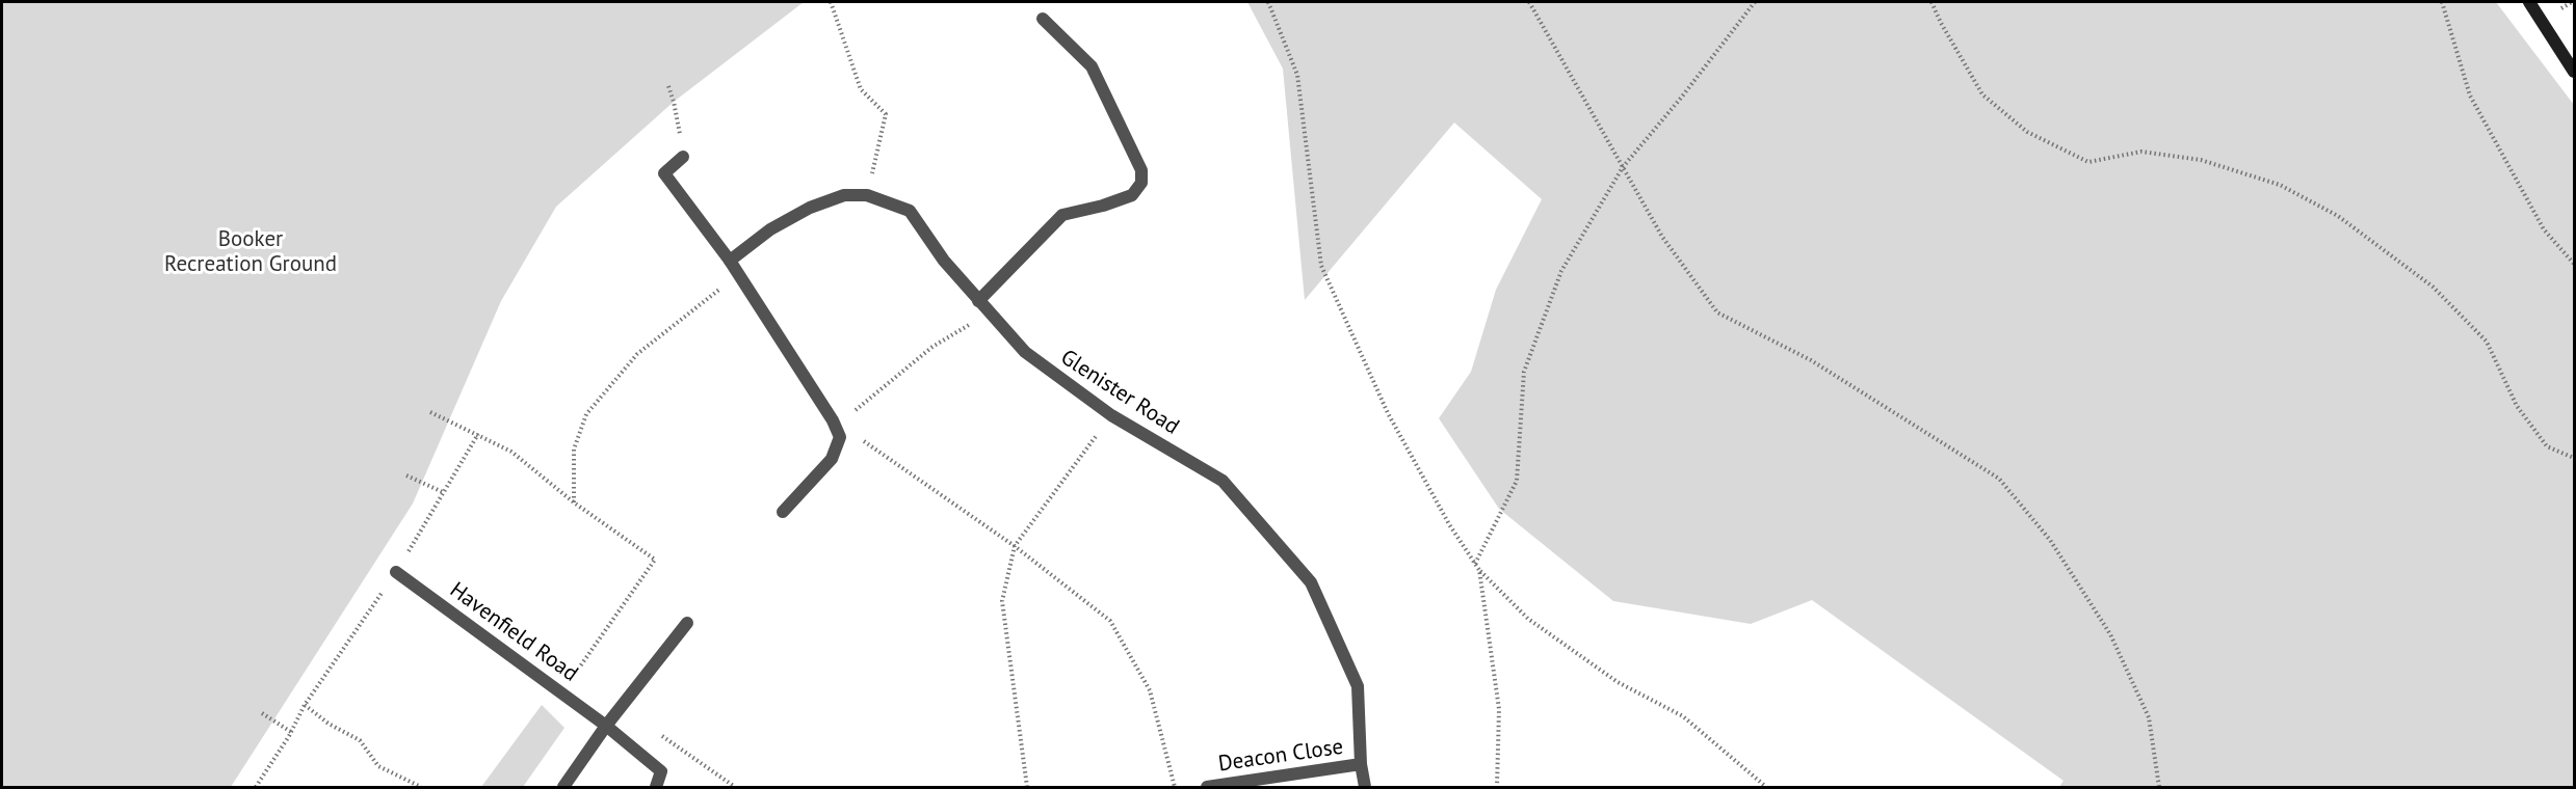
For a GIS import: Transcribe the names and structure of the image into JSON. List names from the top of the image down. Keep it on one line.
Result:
{"streets":{"street":["Glenister Road","Havenfield Road","Deacon Close"]},"crossings":[["Glenister Road","Deacon Close"]],"parks":["Booker Recreation Ground"]}
